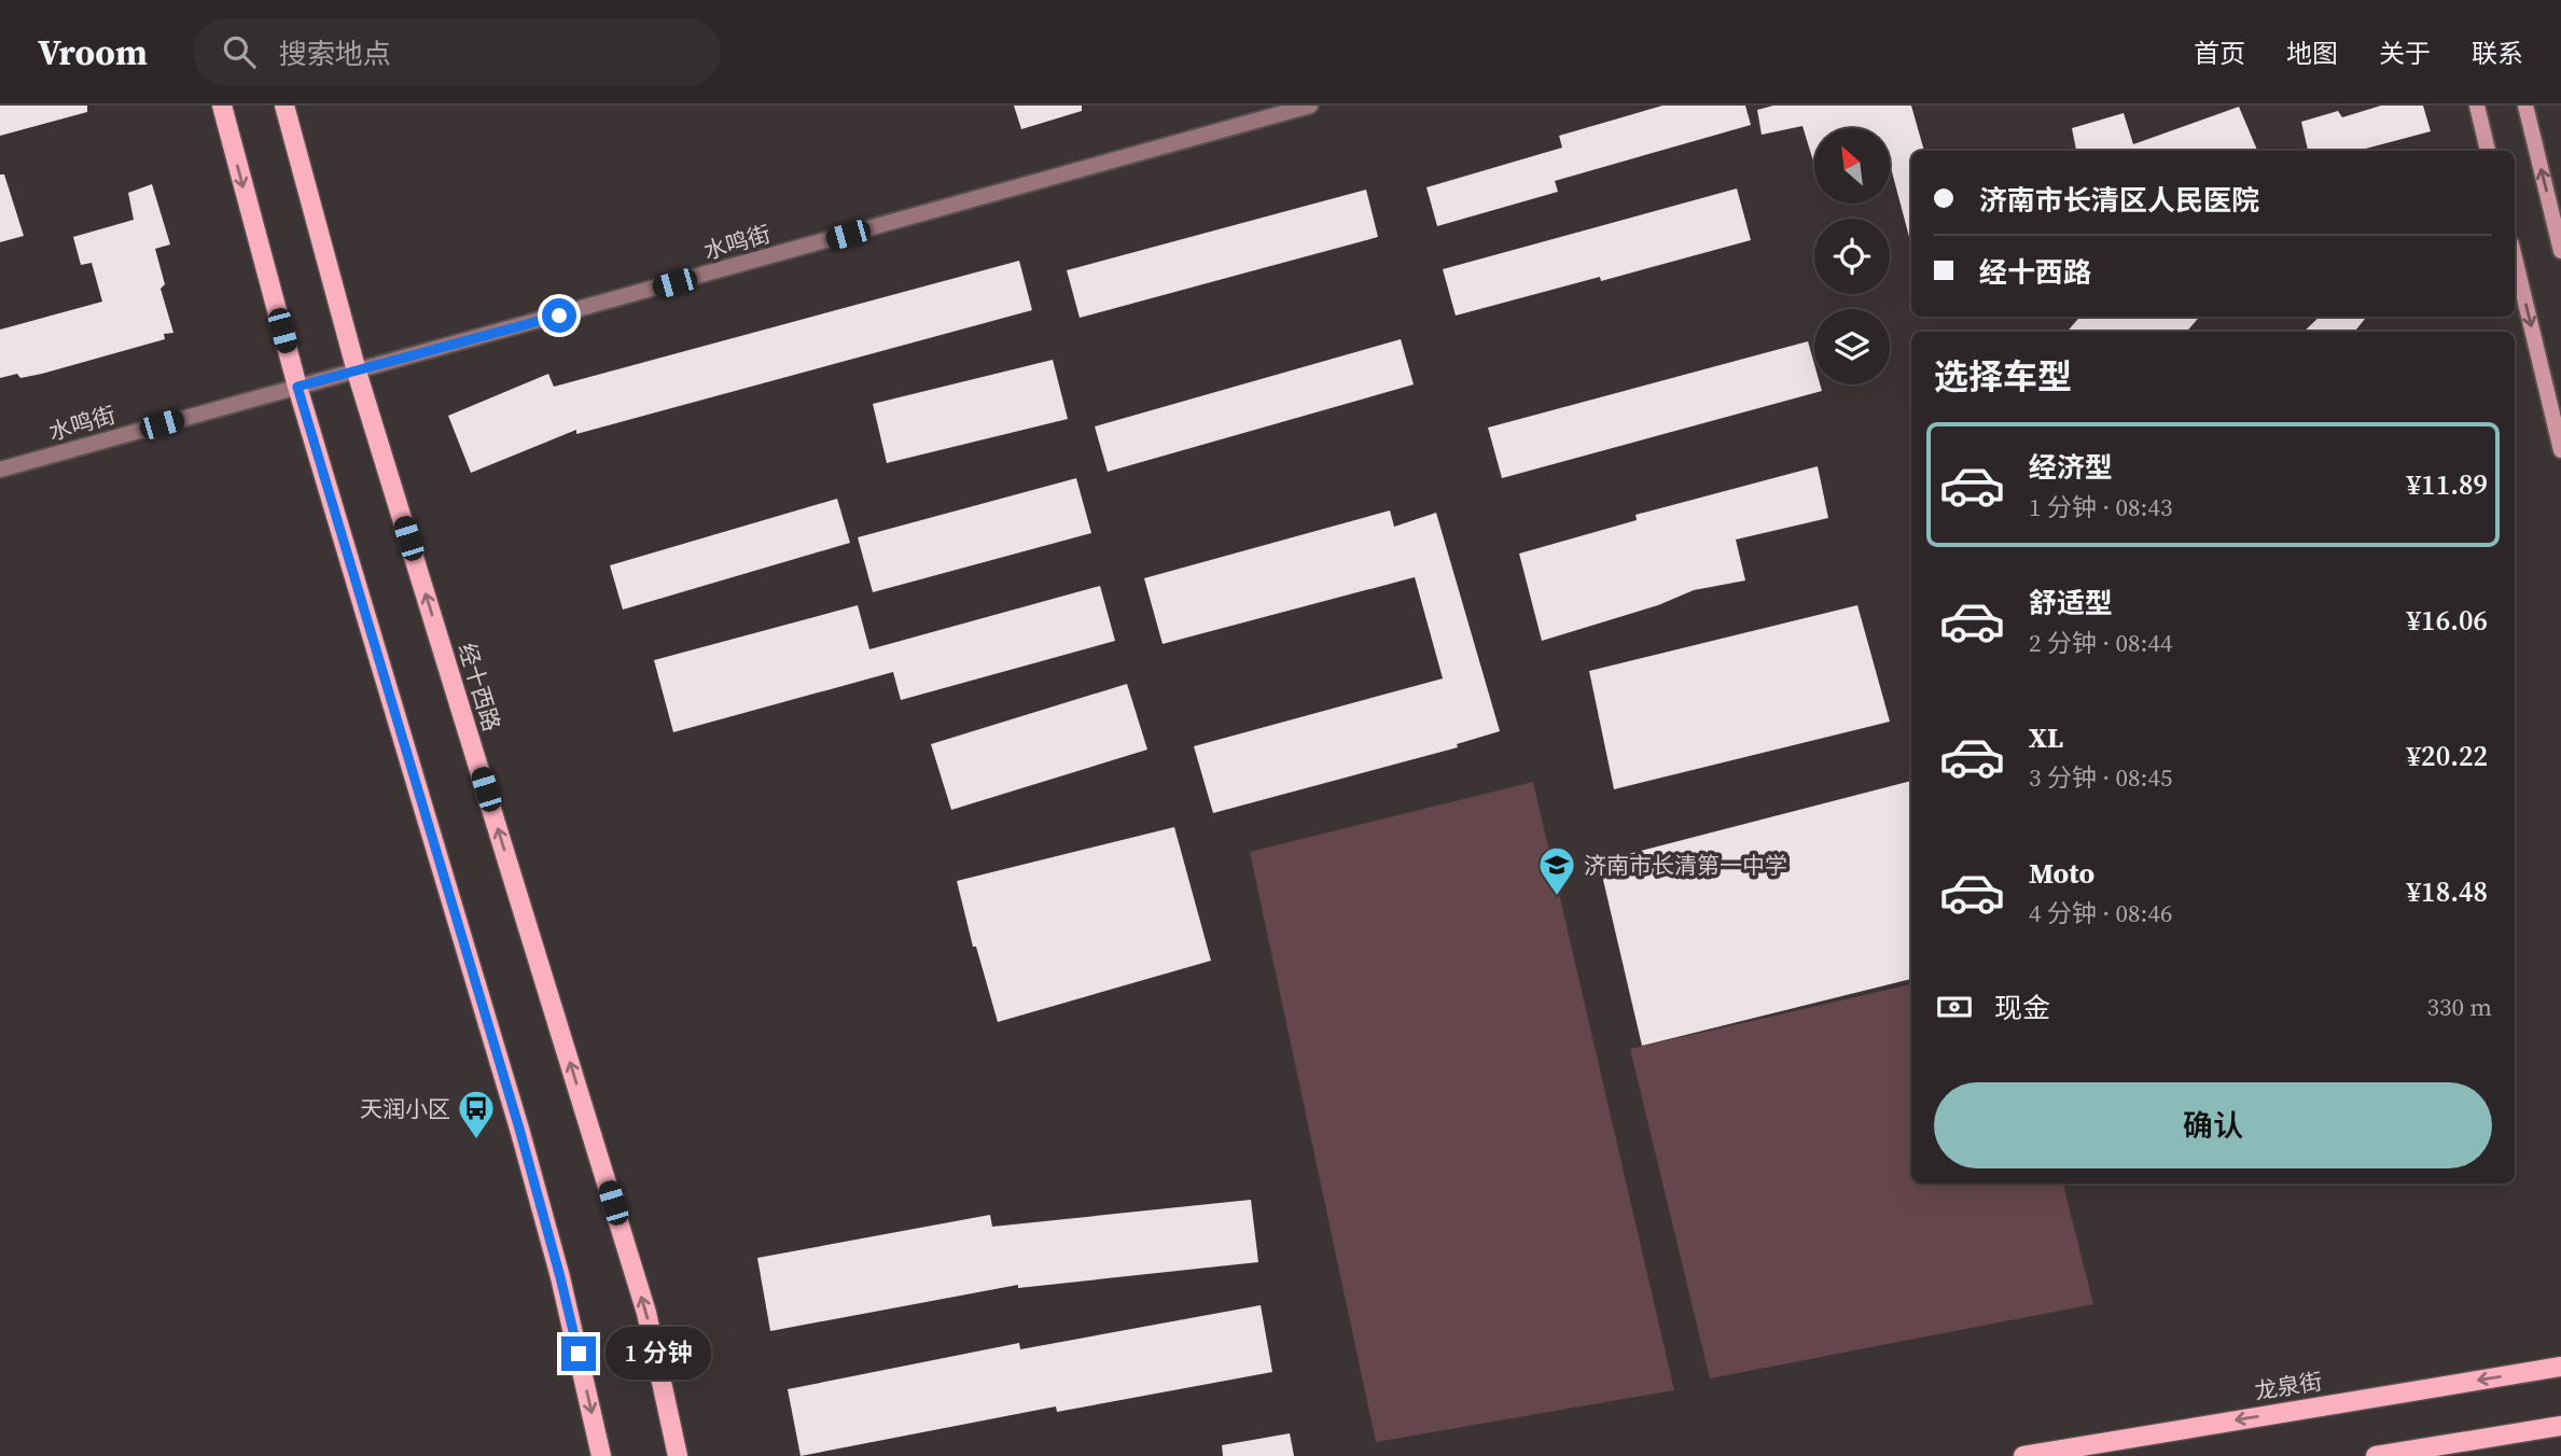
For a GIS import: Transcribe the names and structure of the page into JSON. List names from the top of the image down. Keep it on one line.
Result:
{"streets":{"main road":["经十西路","龙泉街"],"street":["水鸣街"]},"crossings":[["水鸣街","经十西路"]],"places":{"school or university":["济南市长清第一中学"],"bus stop":["天润小区"]},"north":"top left","page":{"header":"Vroom","search":"搜索地点","nav":["首页","地图","关于","联系"],"banner":["济南市长清区人民医院","经十西路"],"heading":"选择车型","list":[{"name":"经济型","note":"1 分钟 · 08:43","value":"¥11.89"},{"name":"舒适型","note":"2 分钟 · 08:44","value":"¥16.06"},{"name":"XL","note":"3 分钟 · 08:45","value":"¥20.22"},{"name":"Moto","note":"4 分钟 · 08:46","value":"¥18.48"}],"pay":["现金","330 m"],"buttons":"确认","bubble":"1 分钟"}}
